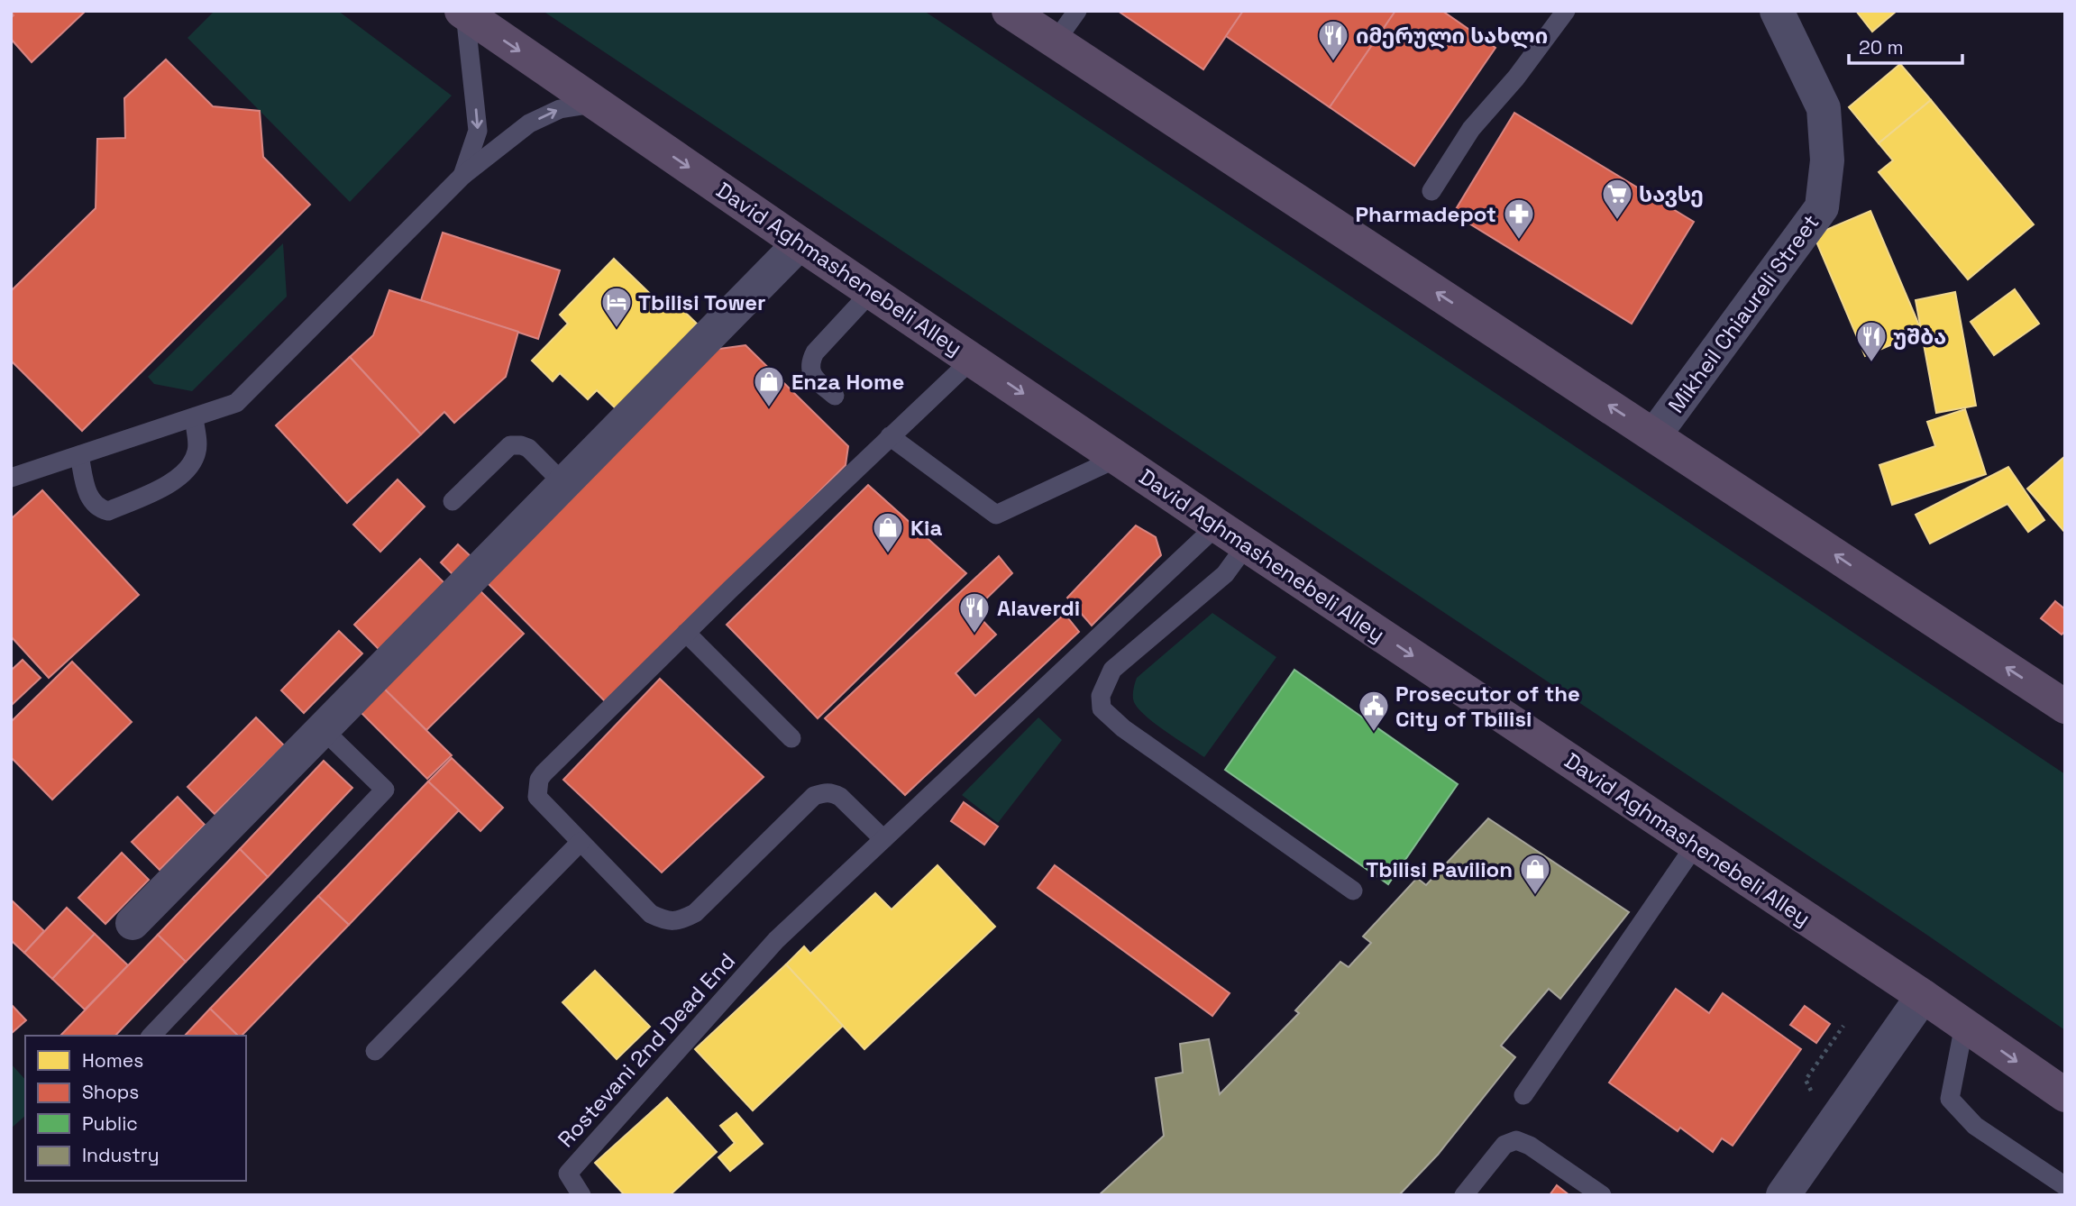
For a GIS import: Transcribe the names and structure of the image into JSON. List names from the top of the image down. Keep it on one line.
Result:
{"streets":{"highway":["David Aghmashenebeli Alley"],"street":["Mikheil Chiaureli Street"],"lane":["Rostevani 2nd Dead End"]},"one_way":["David Aghmashenebeli Alley"],"places":{"restaurant":["იმერული სახლი","უშბა","Alaverdi"],"supermarket":["სავსე"],"pharmacy":["Pharmadepot"],"hotel":["Tbilisi Tower"],"shop":["Enza Home","Kia","Tbilisi Pavilion"],"public building":["Prosecutor of the City of Tbilisi"]},"legend":["Homes","Shops","Public","Industry"],"scale_bar":"20 m"}
